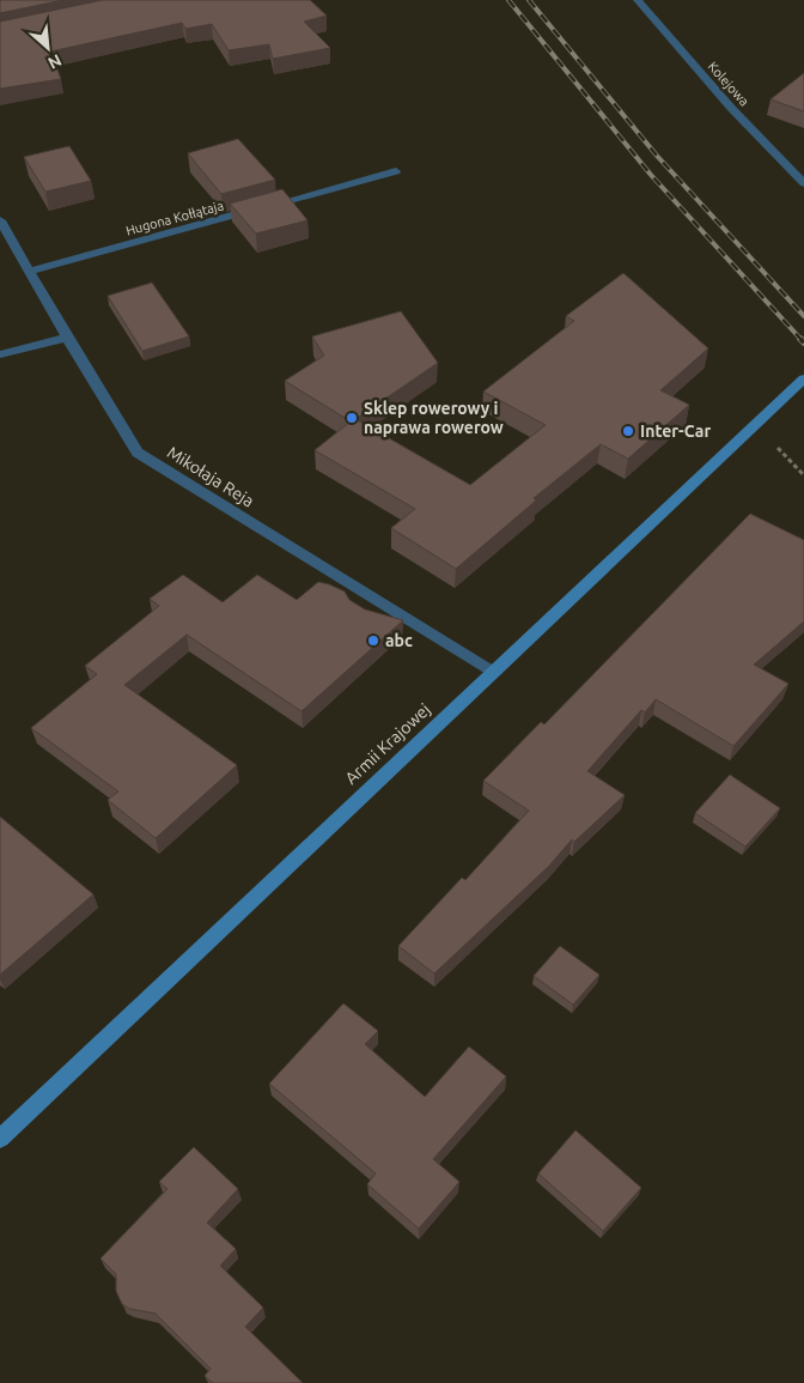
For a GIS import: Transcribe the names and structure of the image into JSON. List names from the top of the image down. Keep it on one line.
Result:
{"streets":{"main road":["Armii Krajowej"],"street":["Kolejowa","Hugona Kołłątaja","Mikołaja Reja"]},"crossings":[["Hugona Kołłątaja","Mikołaja Reja"],["Mikołaja Reja","Armii Krajowej"]],"places":["Sklep rowerowy i naprawa rowerow","Inter-Car","abc"],"north":"bottom right"}
